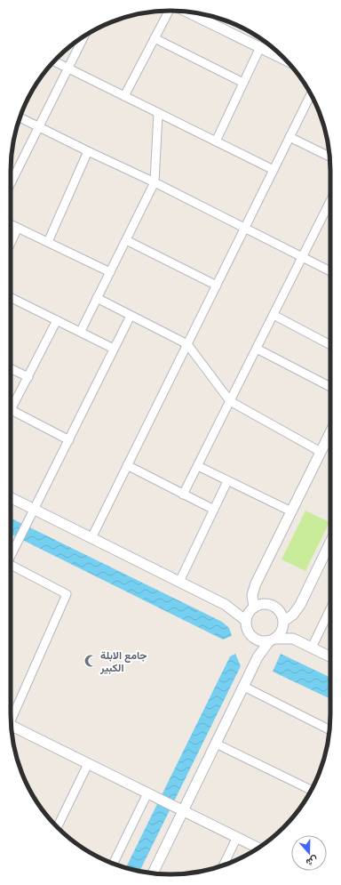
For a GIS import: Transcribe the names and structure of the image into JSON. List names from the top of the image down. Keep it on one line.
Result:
{"places":{"mosque":["جامع الابلة الكبير"]},"north":"bottom"}
